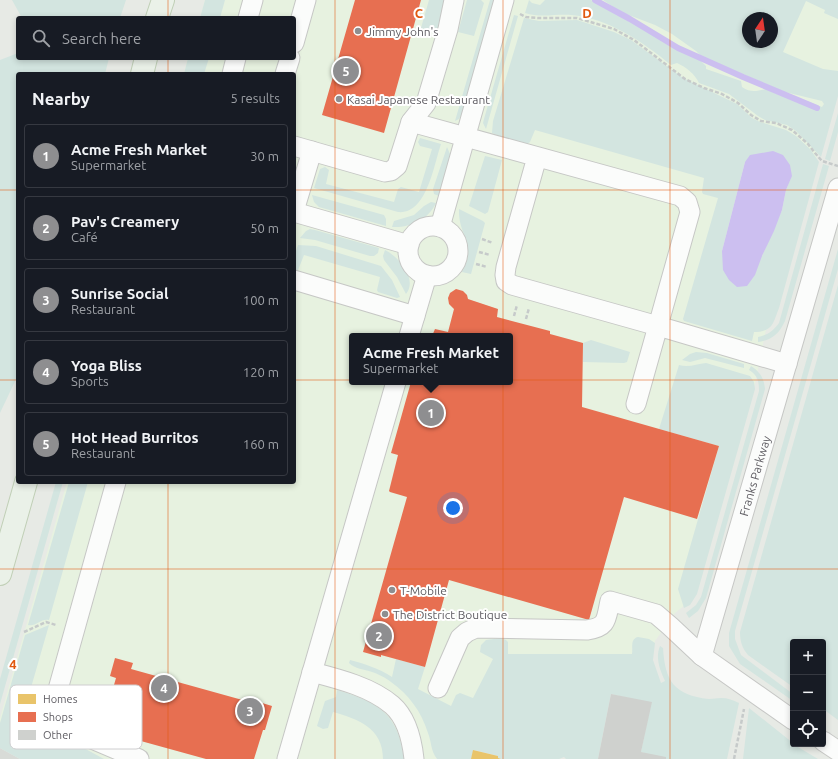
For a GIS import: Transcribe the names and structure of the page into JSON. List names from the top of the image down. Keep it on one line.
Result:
{"streets":{"lane":["Franks Parkway"]},"places":["Jimmy John's","Kasai Japanese Restaurant","T-Mobile","The District Boutique"],"legend":["Homes","Shops","Other"],"north":"top","page":{"search":"Search here","pins":["5","1","2","4","3"],"heading":["Nearby","5 results"],"list":[{"mark":"1","name":"Acme Fresh Market","note":"Supermarket","value":"30 m"},{"mark":"2","name":"Pav's Creamery","note":"Café","value":"50 m"},{"mark":"3","name":"Sunrise Social","note":"Restaurant","value":"100 m"},{"mark":"4","name":"Yoga Bliss","note":"Sports","value":"120 m"},{"mark":"5","name":"Hot Head Burritos","note":"Restaurant","value":"160 m"}],"popup":["Acme Fresh Market","Supermarket"],"map_buttons":["+","−"]},"grid":{"columns":["C","D"],"rows":["4"]}}
